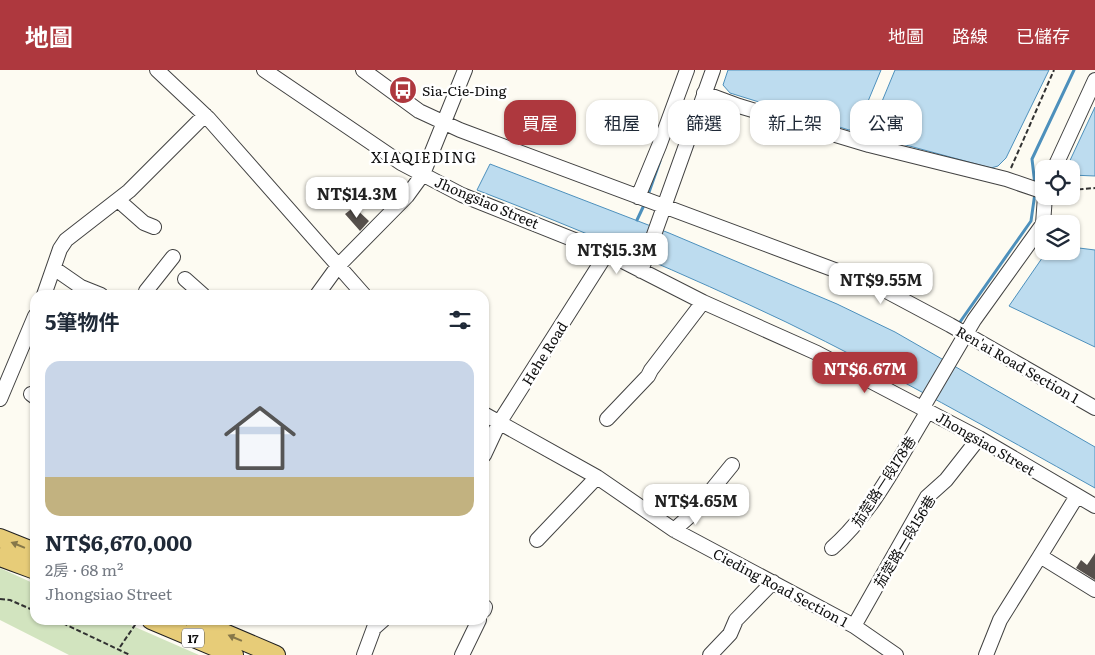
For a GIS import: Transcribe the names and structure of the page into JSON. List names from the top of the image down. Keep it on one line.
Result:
{"streets":{"main road":["17"],"street":["Jhongsiao Street","Hehe Road","Ren'ai Road Section 1","茄萣路一段178巷","茄萣路一段156巷","Cieding Road Section 1"]},"crossings":[["Jhongsiao Street","Hehe Road"],["Jhongsiao Street","茄萣路一段178巷"],["Jhongsiao Street","茄萣路一段156巷"],["Hehe Road","Cieding Road Section 1"],["Ren'ai Road Section 1","茄萣路一段178巷"],["茄萣路一段156巷","Cieding Road Section 1"]],"districts":["XIAQIEDING"],"places":{"bus stop":["Sia-Cie-Ding"]},"page":{"header":"地圖","nav":["地圖","路線","已儲存"],"chip":["買屋","租屋","篩選","新上架","公寓"],"price":["NT$14.3M","NT$15.3M","NT$9.55M","NT$6.67M","NT$4.65M"],"heading":"5筆物件","list":[{"name":"NT$6,670,000","note":"2房 · 68 m² · Jhongsiao Street"}]}}
